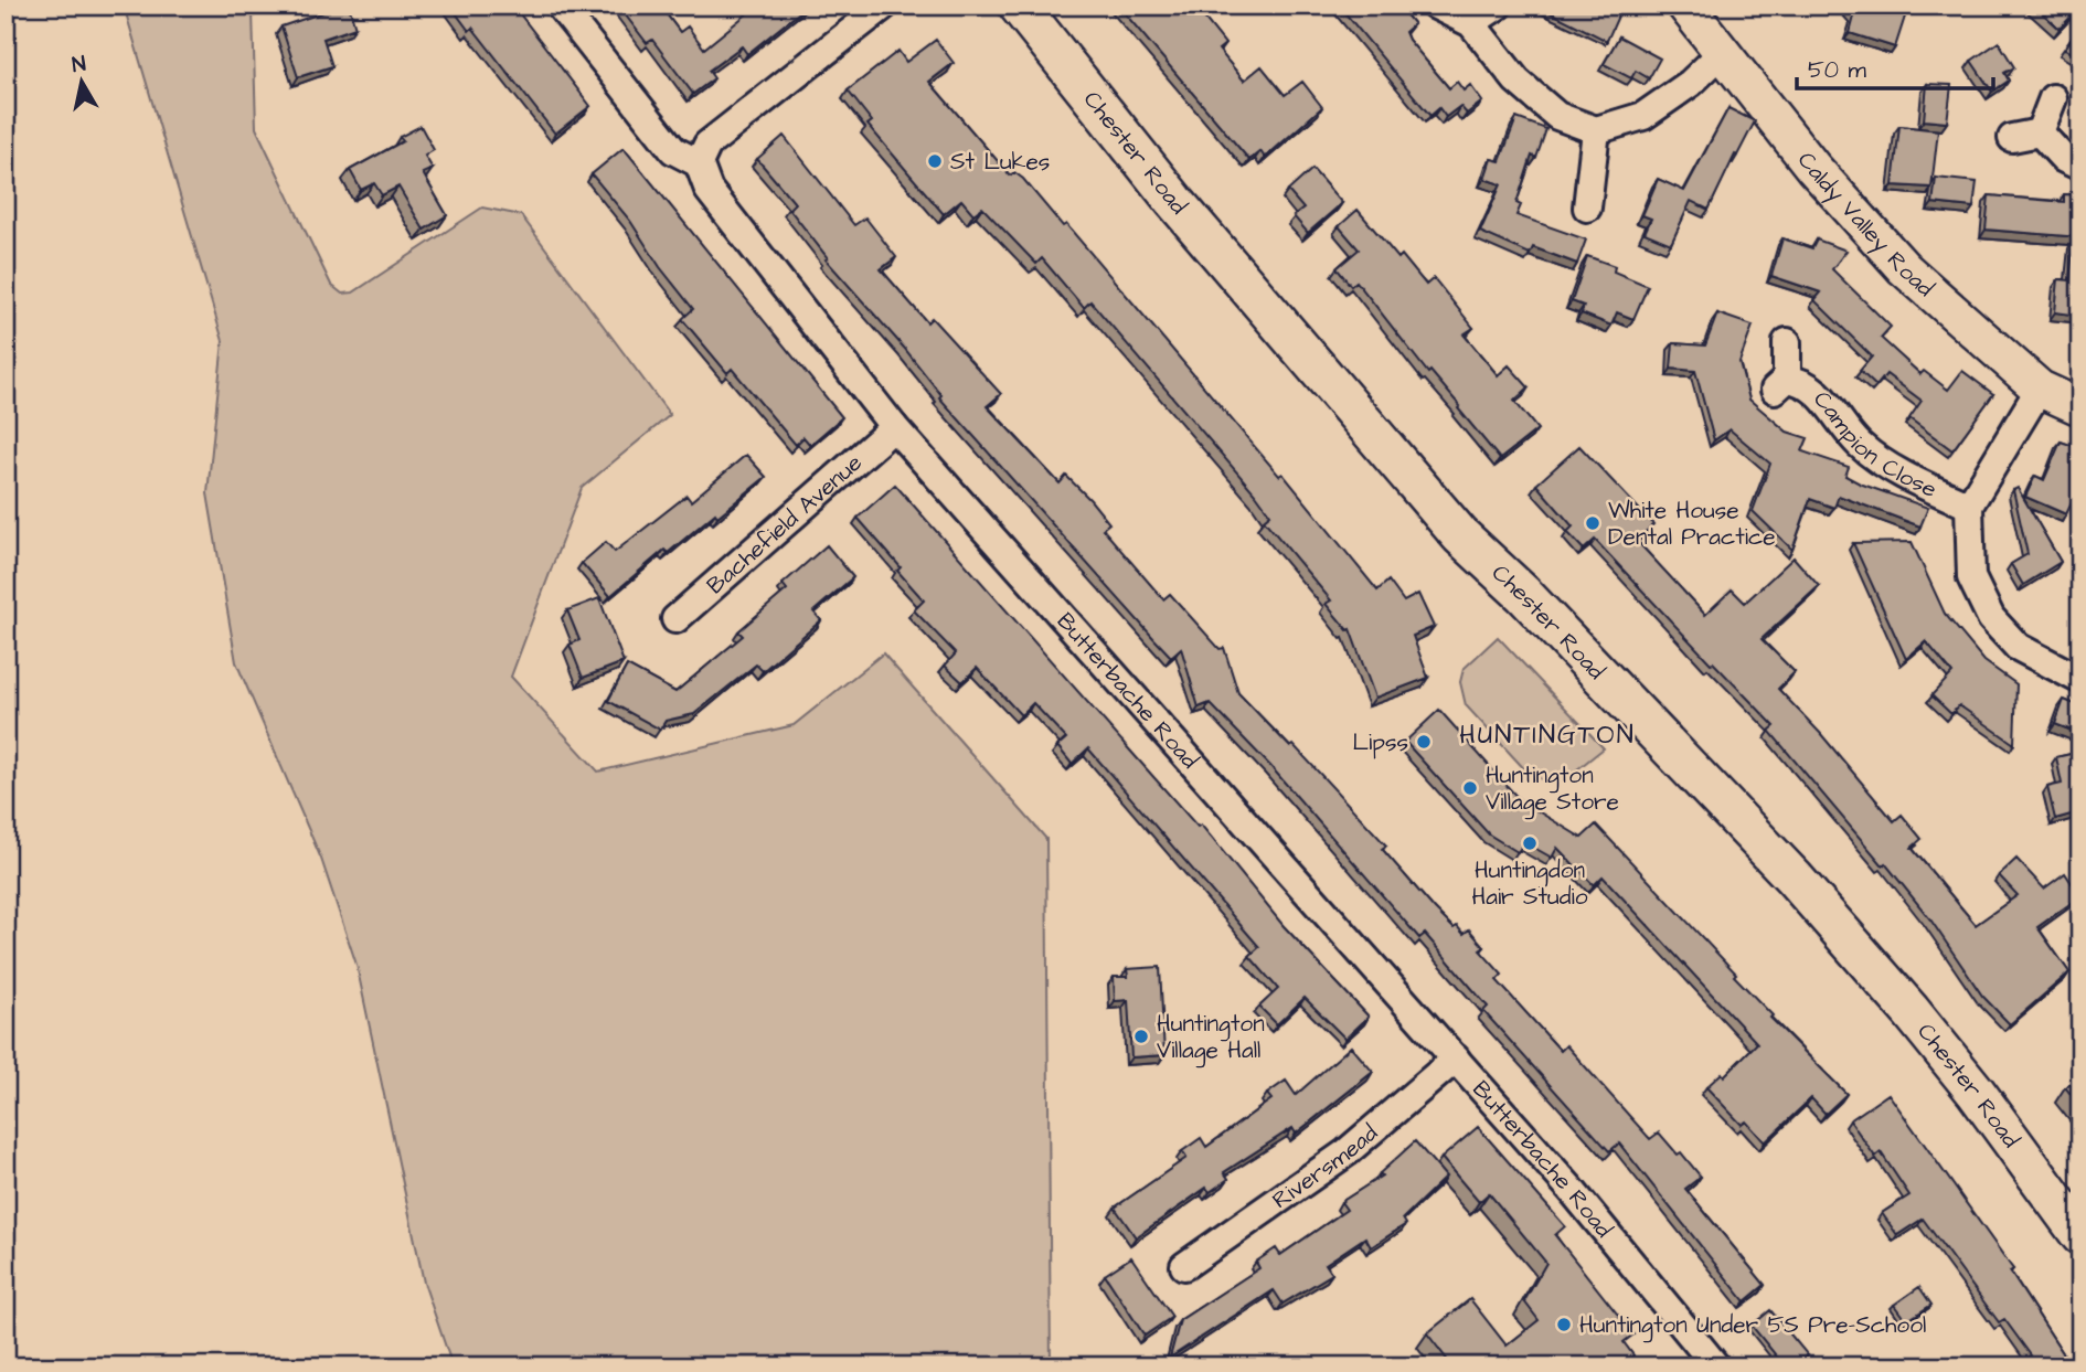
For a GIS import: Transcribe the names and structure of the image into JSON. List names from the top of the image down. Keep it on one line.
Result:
{"streets":{"main road":["Chester Road"],"street":["Caldy Valley Road","Campion Close","Bachefield Avenue","Butterbache Road","Riversmead"]},"crossings":[["Bachefield Avenue","Butterbache Road"],["Butterbache Road","Riversmead"]],"districts":["HUNTINGTON"],"places":["St Lukes","White House Dental Practice","Lipss","Huntington Village Store","Huntingdon Hair Studio","Huntington Village Hall","Huntington Under 5S Pre-School"],"scale_bar":"50 m","north":"top"}
